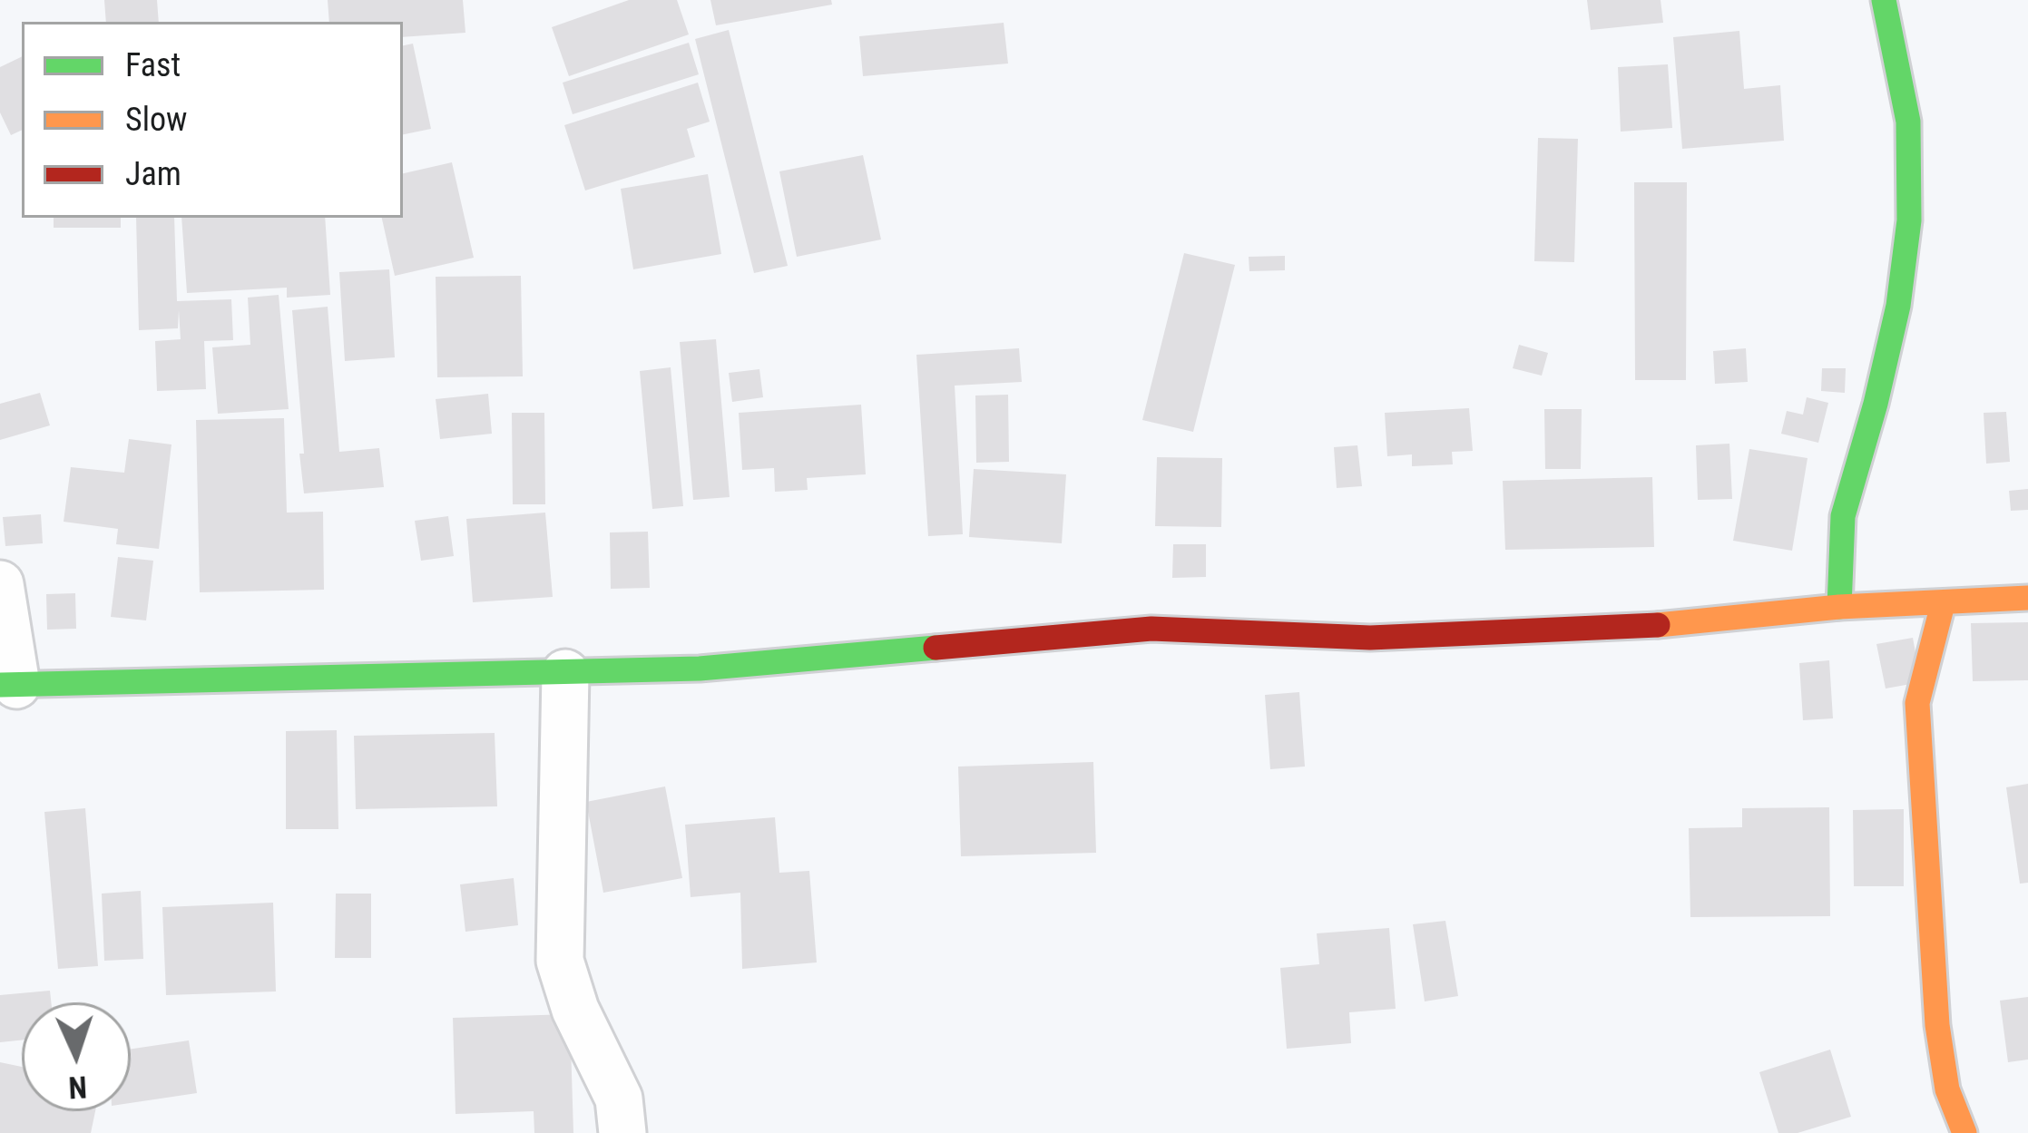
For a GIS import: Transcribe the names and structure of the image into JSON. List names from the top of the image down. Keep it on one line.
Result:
{"legend":["Fast","Slow","Jam"],"north":"bottom"}
